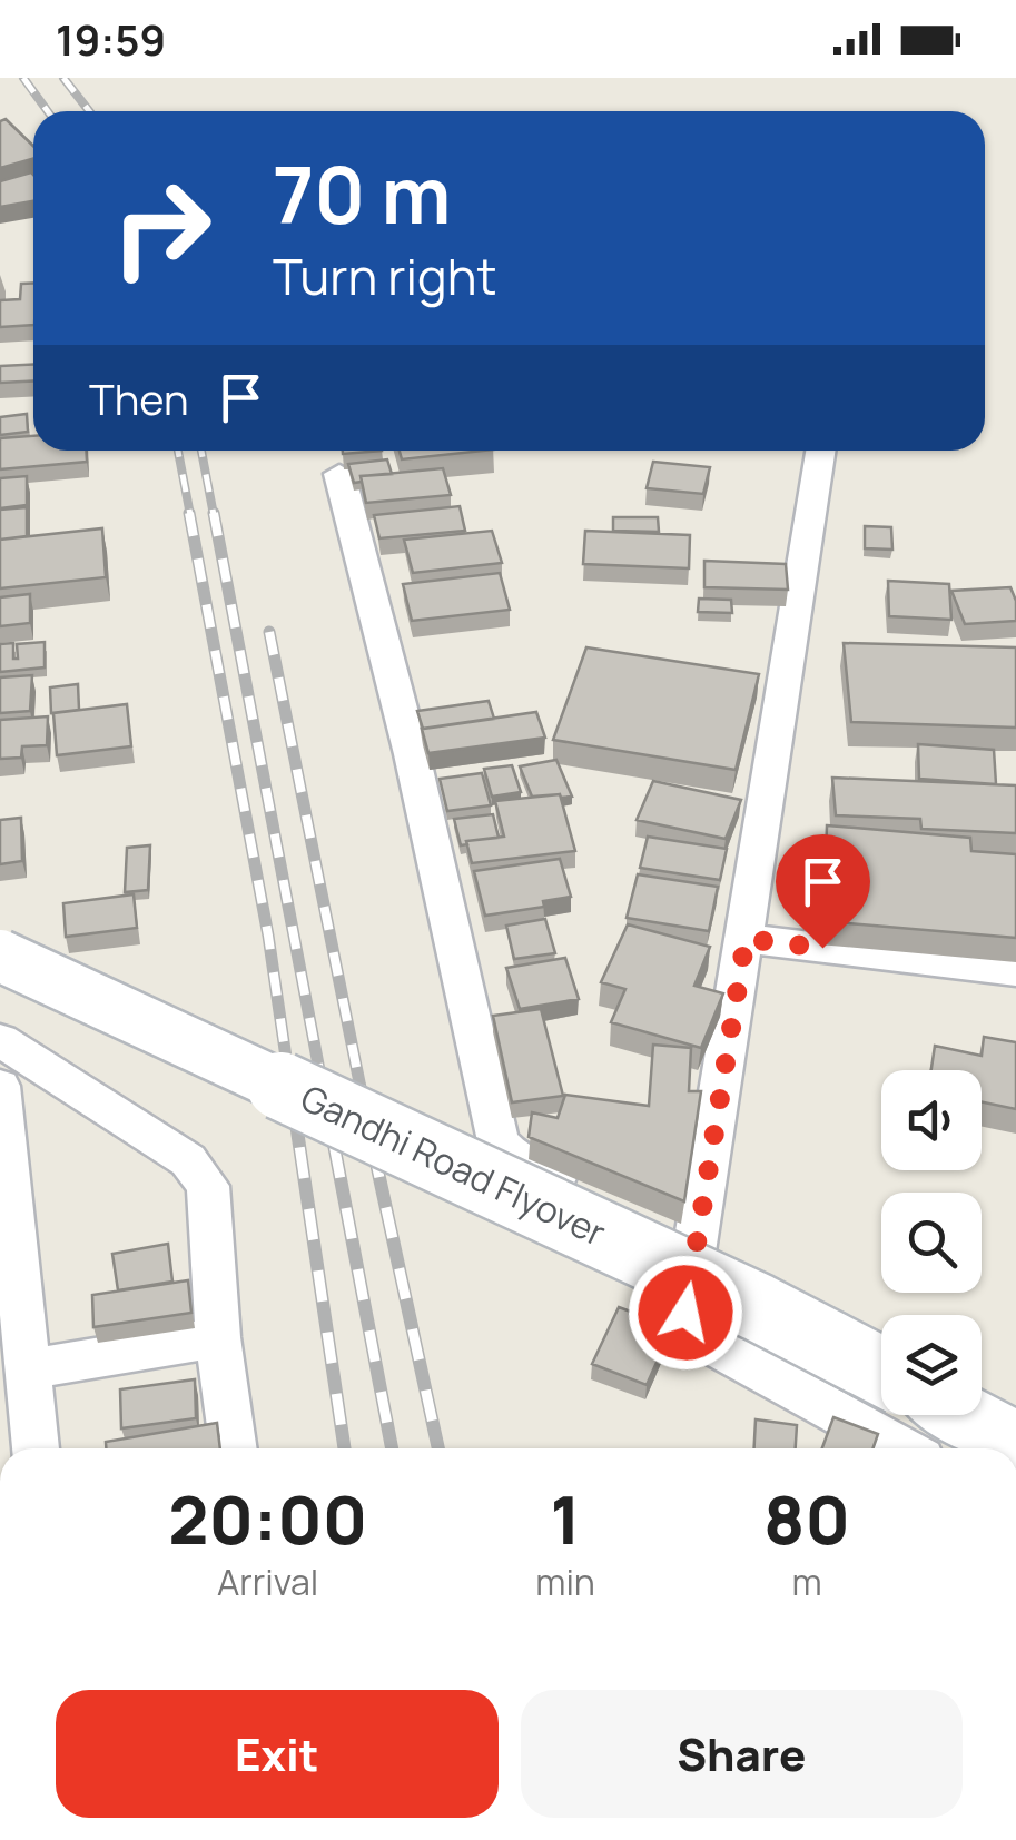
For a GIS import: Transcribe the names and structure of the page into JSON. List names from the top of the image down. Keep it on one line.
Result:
{"streets":{"main road":["Gandhi Road Flyover"]},"page":{"status":"19:59","turn":["70 m","Turn right"],"then":"Then","eta":["20:00","Arrival","1","min","80","m"],"buttons":["Exit","Share"]}}
